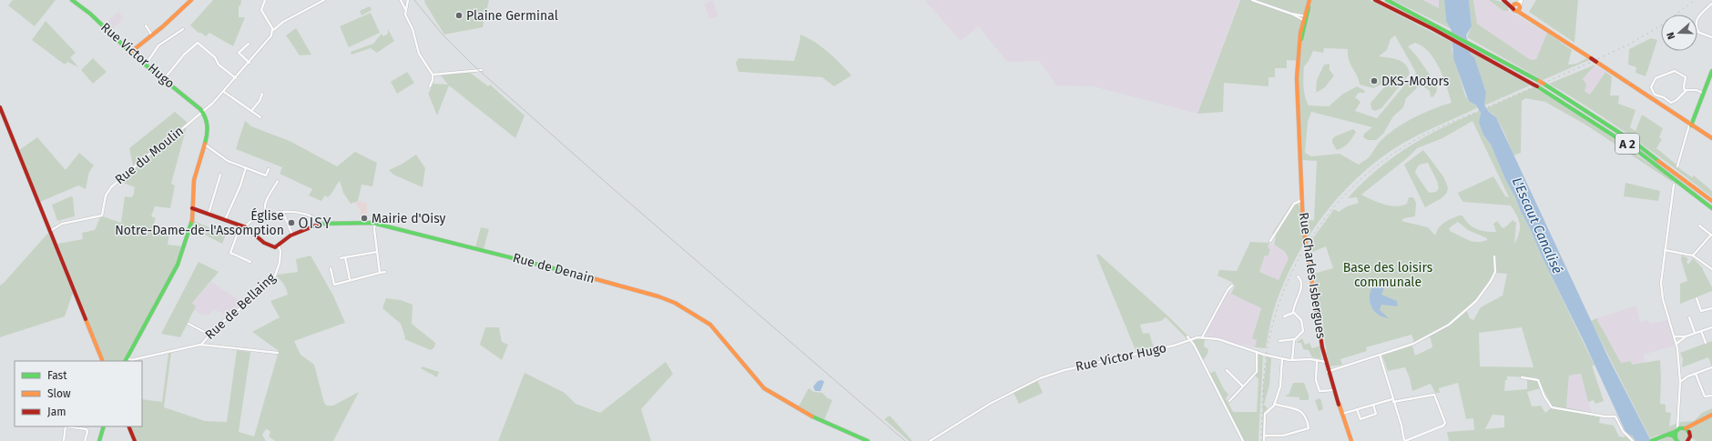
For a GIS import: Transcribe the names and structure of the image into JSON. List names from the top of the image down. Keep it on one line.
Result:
{"streets":{"main road":["Rue Victor Hugo","A 2","Rue de Denain","Rue Charles Isbergues"],"street":["Rue du Moulin","Rue de Bellaing"]},"crossings":[["Rue Victor Hugo","Rue du Moulin"],["Rue Victor Hugo","Rue Charles Isbergues"],["Rue de Denain","Rue de Bellaing"]],"districts":["OISY"],"water":["L'Escaut Canalisé"],"parks":["Base des loisirs communale"],"places":["Plaine Germinal","DKS-Motors","Mairie d'Oisy","Église Notre-Dame-de-l'Assomption"],"legend":["Fast","Slow","Jam"],"north":"left"}
